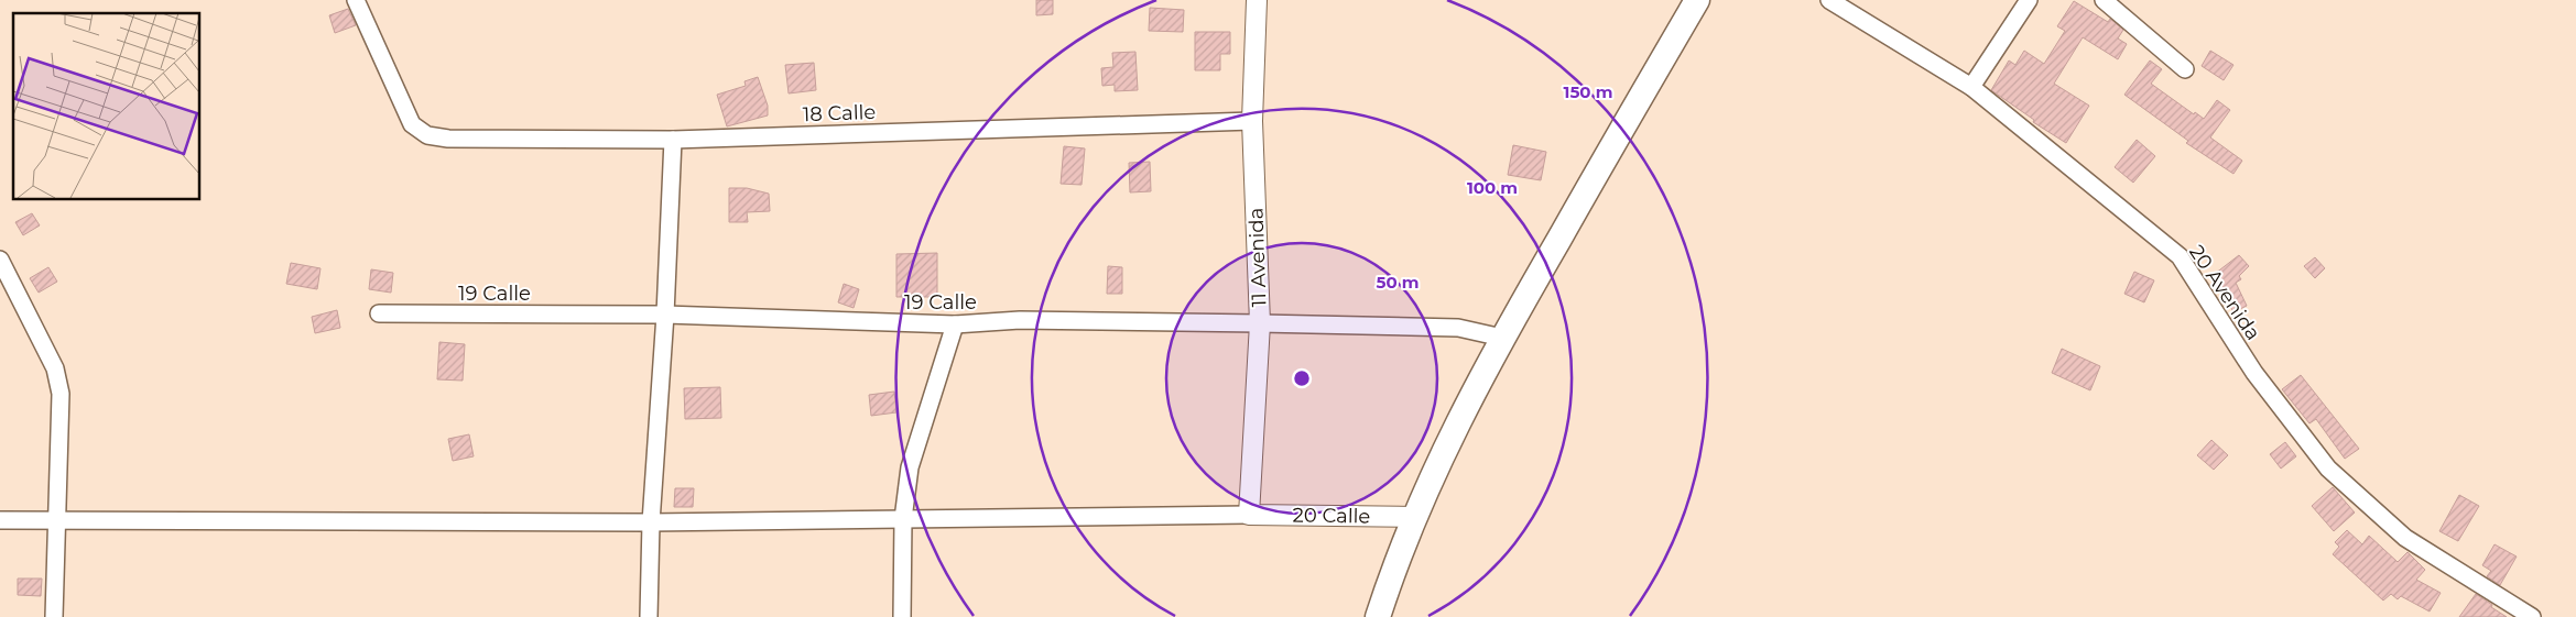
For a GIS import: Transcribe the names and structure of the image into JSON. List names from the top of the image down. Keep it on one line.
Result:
{"streets":{"street":["18 Calle","11 Avenida","20 Avenida","19 Calle","20 Calle"]},"crossings":[["18 Calle","11 Avenida"],["11 Avenida","19 Calle"],["11 Avenida","20 Calle"]],"rings":["150 m","100 m","50 m"]}
